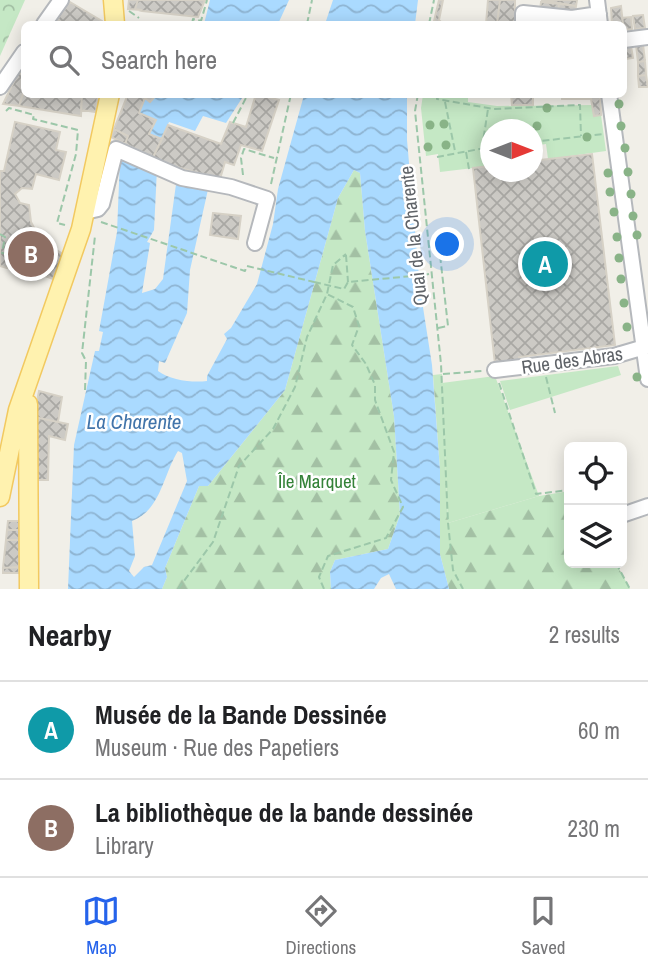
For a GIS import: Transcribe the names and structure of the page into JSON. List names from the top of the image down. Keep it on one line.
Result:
{"streets":{"street":["Rue des Abras"],"path":["Quai de la Charente"]},"water":["La Charente"],"parks":["Île Marquet"],"north":"right","page":{"search":"Search here","pins":["B","A"],"heading":["Nearby","2 results"],"list":[{"mark":"A","name":"Musée de la Bande Dessinée","note":"Museum · Rue des Papetiers","value":"60 m"},{"mark":"B","name":"La bibliothèque de la bande dessinée","note":"Library","value":"230 m"}],"nav":["Map","Directions","Saved"]}}
